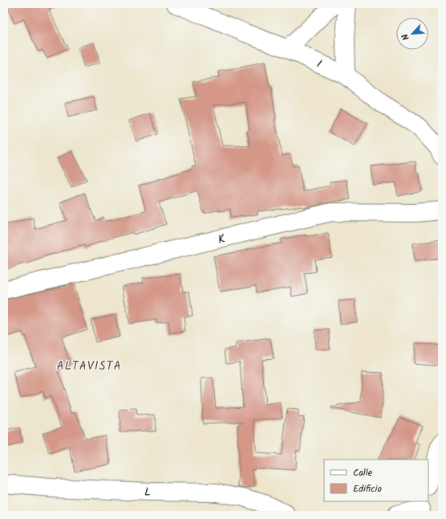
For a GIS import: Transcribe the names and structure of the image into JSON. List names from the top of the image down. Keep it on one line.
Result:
{"streets":{"street":["I","K","L"]},"districts":["ALTAVISTA"],"legend":["Calle","Edificio"],"north":"bottom left"}
